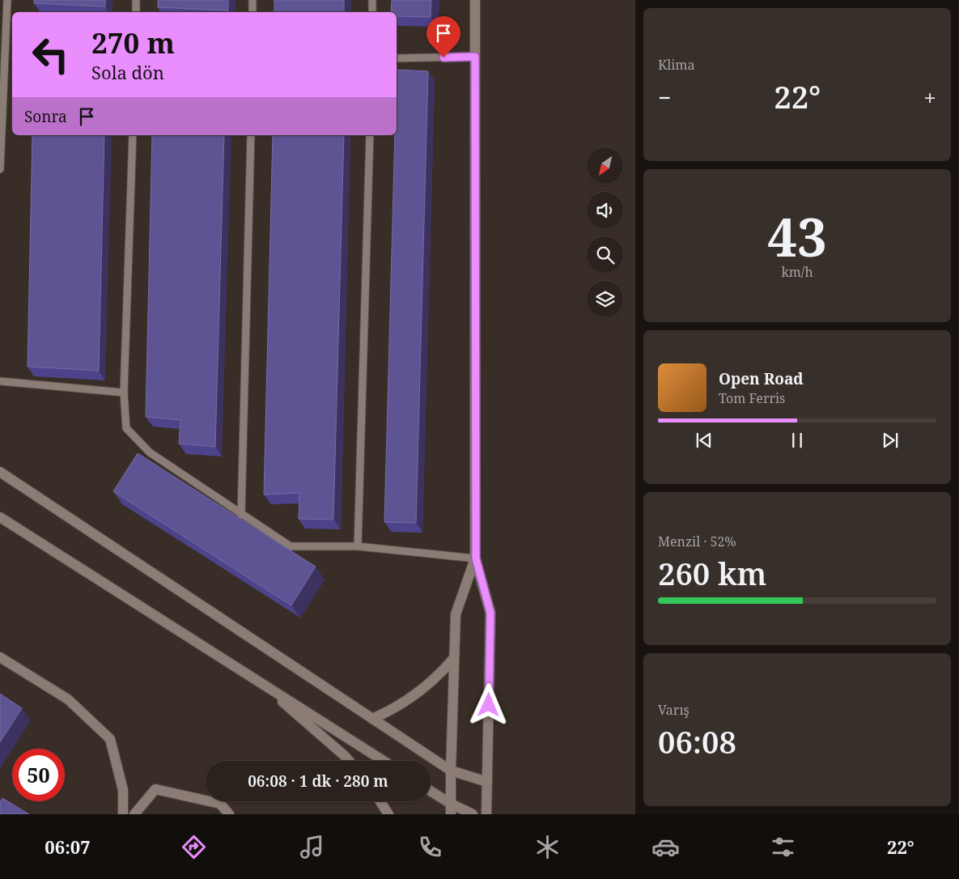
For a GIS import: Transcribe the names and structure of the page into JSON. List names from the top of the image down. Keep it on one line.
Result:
{"north":"bottom left","page":{"tile":["Klima",["43","km/h"],["Menzil · 52%","260 km"],["Varış","06:08"]],"turn":["270 m","Sola dön"],"heat":["−","22°","+"],"then":"Sonra","song":["Open Road","Tom Ferris"],"limit":"50","trip":"06:08 · 1 dk · 280 m","tabs":["06:07","22°"]}}
